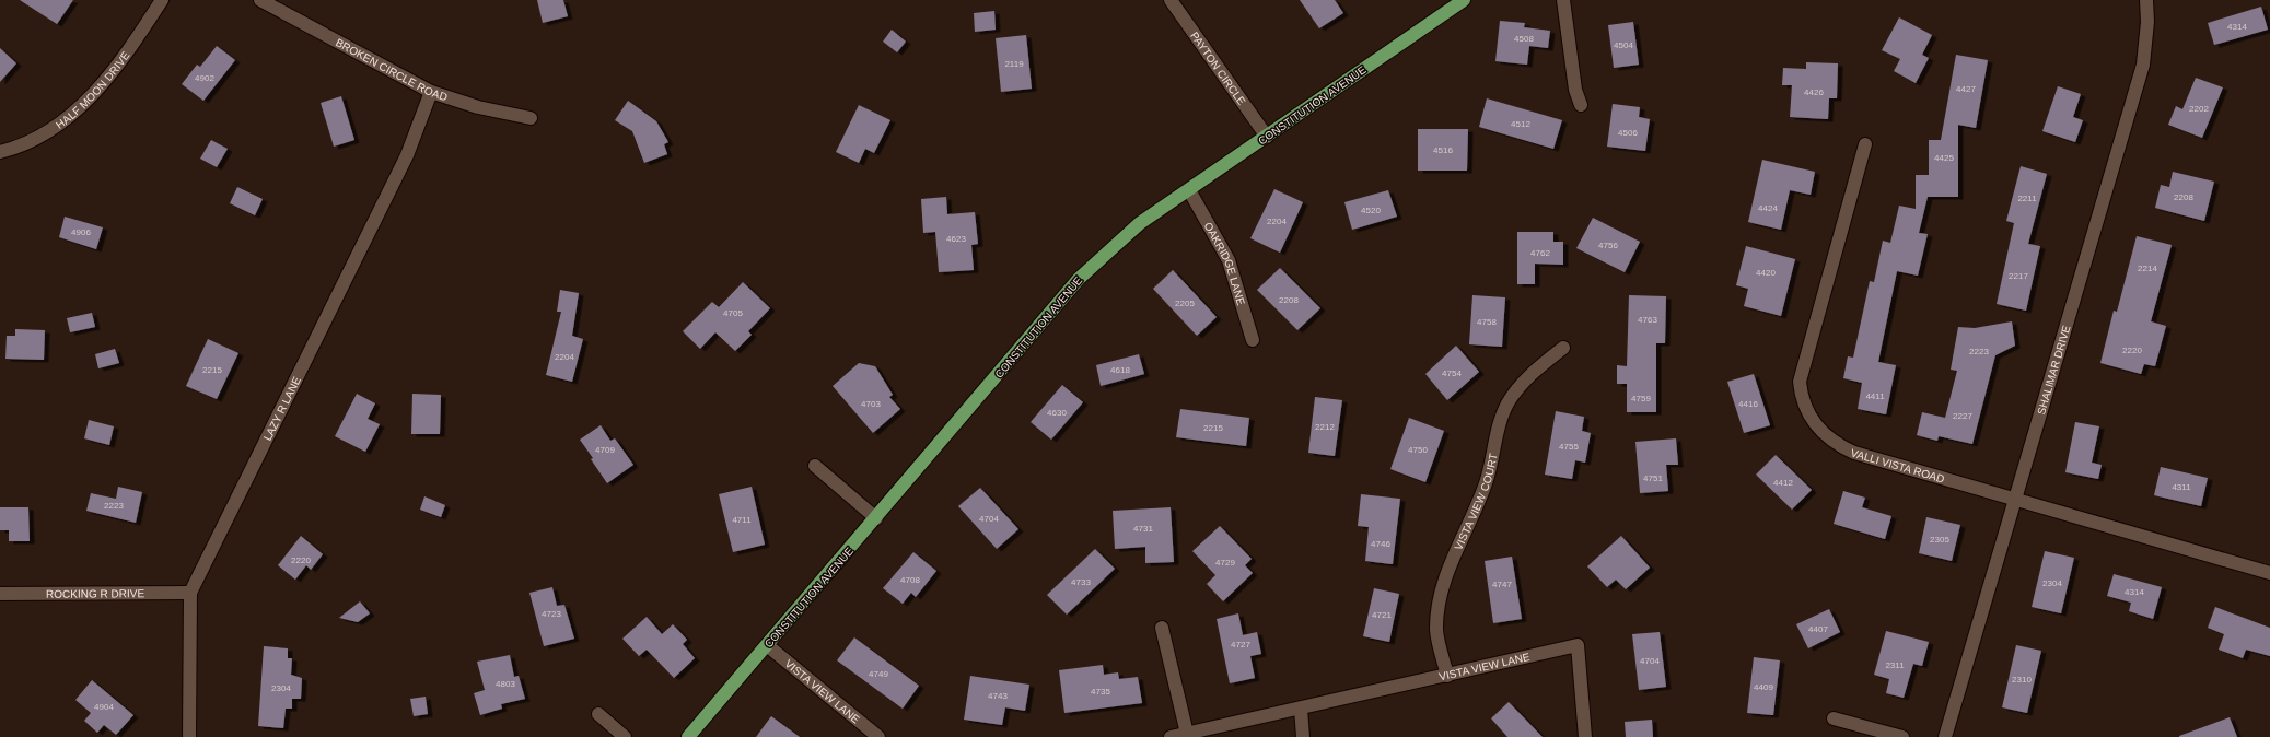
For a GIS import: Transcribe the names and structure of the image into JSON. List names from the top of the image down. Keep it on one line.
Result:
{"streets":{"main road":["CONSTITUTION AVENUE"],"street":["PAYTON CIRCLE","BROKEN CIRCLE ROAD","HALF MOON DRIVE","OAKRIDGE LANE","SHALIMAR DRIVE","LAZY R LANE","VALLI VISTA ROAD","VISTA VIEW COURT","ROCKING R DRIVE","VISTA VIEW LANE"]},"crossings":[["PAYTON CIRCLE","CONSTITUTION AVENUE"],["BROKEN CIRCLE ROAD","LAZY R LANE"],["CONSTITUTION AVENUE","OAKRIDGE LANE"],["CONSTITUTION AVENUE","VISTA VIEW LANE"],["SHALIMAR DRIVE","VALLI VISTA ROAD"],["LAZY R LANE","ROCKING R DRIVE"],["VISTA VIEW COURT","VISTA VIEW LANE"]],"house_numbers":["4314","4508","4504","2119","4902","4427","4426","2202","4512","4506","4516","4425","2208","2211","4424","4520","2204","4906","4623","4756","4762","2214","4420","2217","2208","2205","4705","4763","4758","2220","2223","2204","2215","4618","4754","4411","4759","4703","4416","4630","2227","2212","2215","4755","4709","4750","4751","4412","4311","2223","4704","4711","4731","2305","4746","2220","4729","4708","4733","2304","4747","4314","4723","4721","4407","4727","4704","2311","4749","2310","4803","4409","2304","4735","4743","4904"]}
